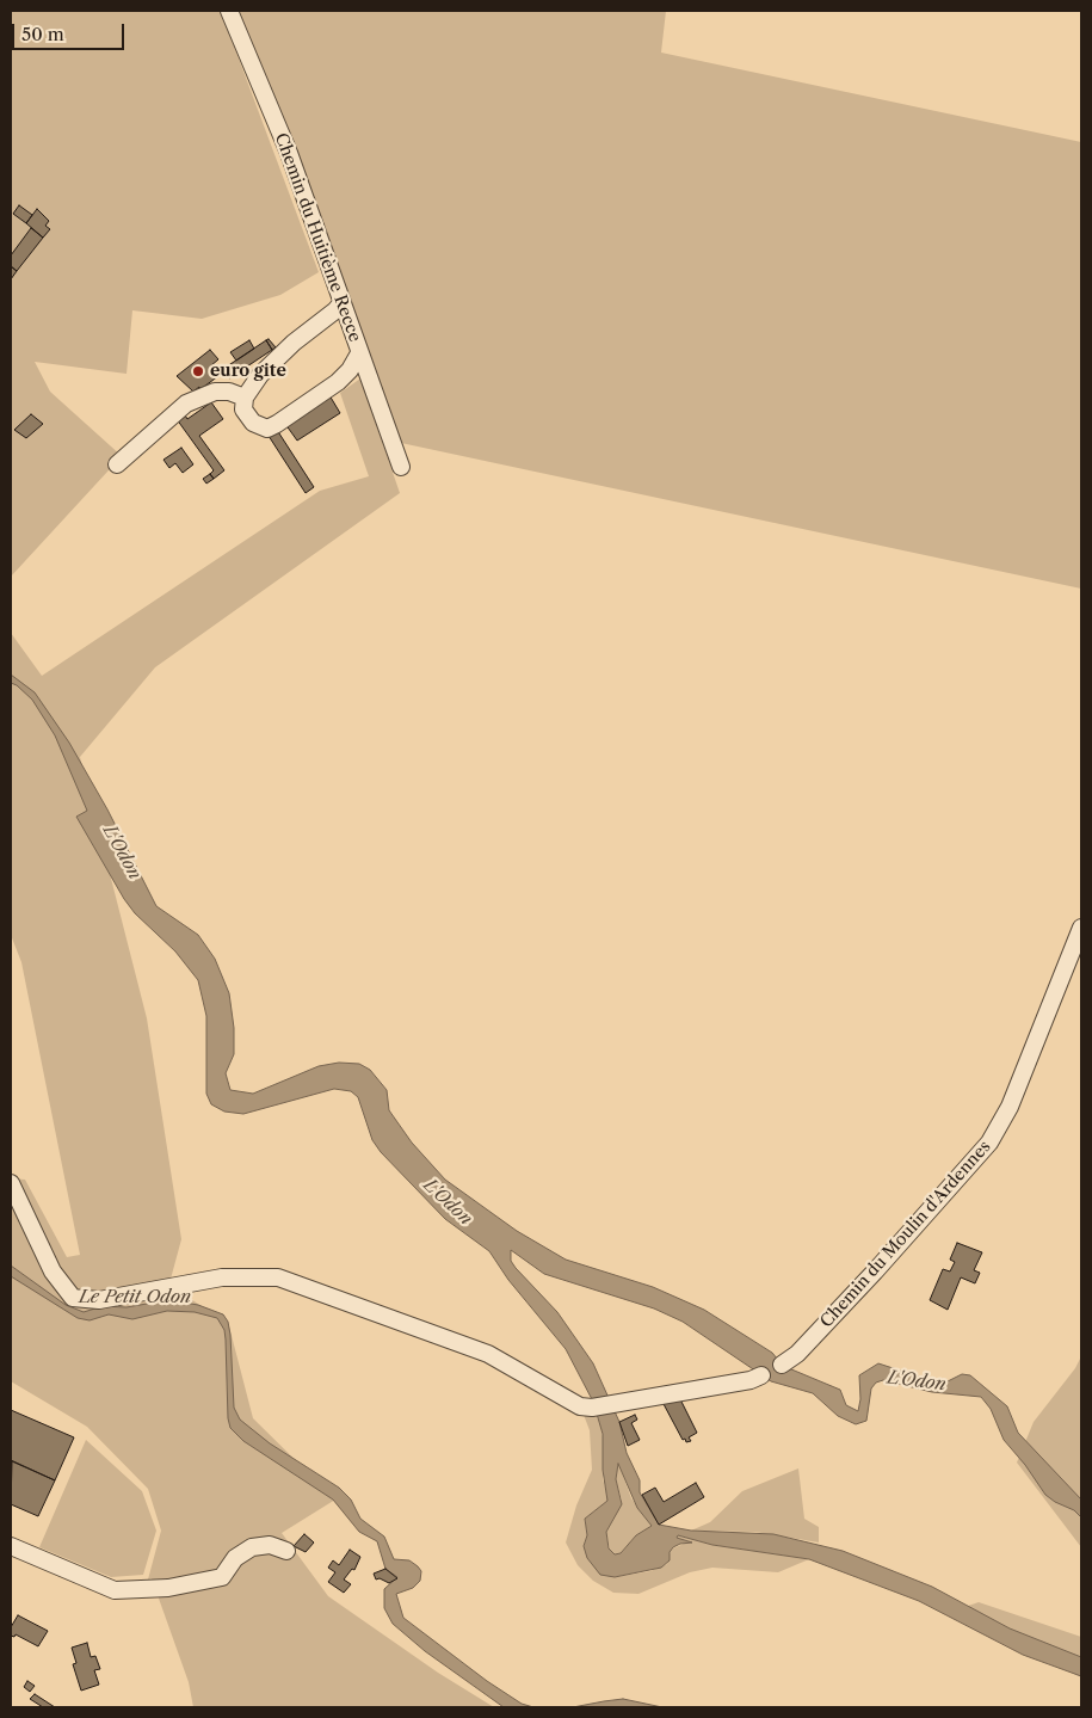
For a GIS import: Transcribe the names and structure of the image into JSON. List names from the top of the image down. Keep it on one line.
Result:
{"streets":{"street":["Chemin du Huitième Recce","Chemin du Moulin d'Ardennes"]},"water":["L'Odon","Le Petit Odon"],"places":["euro gite"],"scale_bar":"50 m"}
